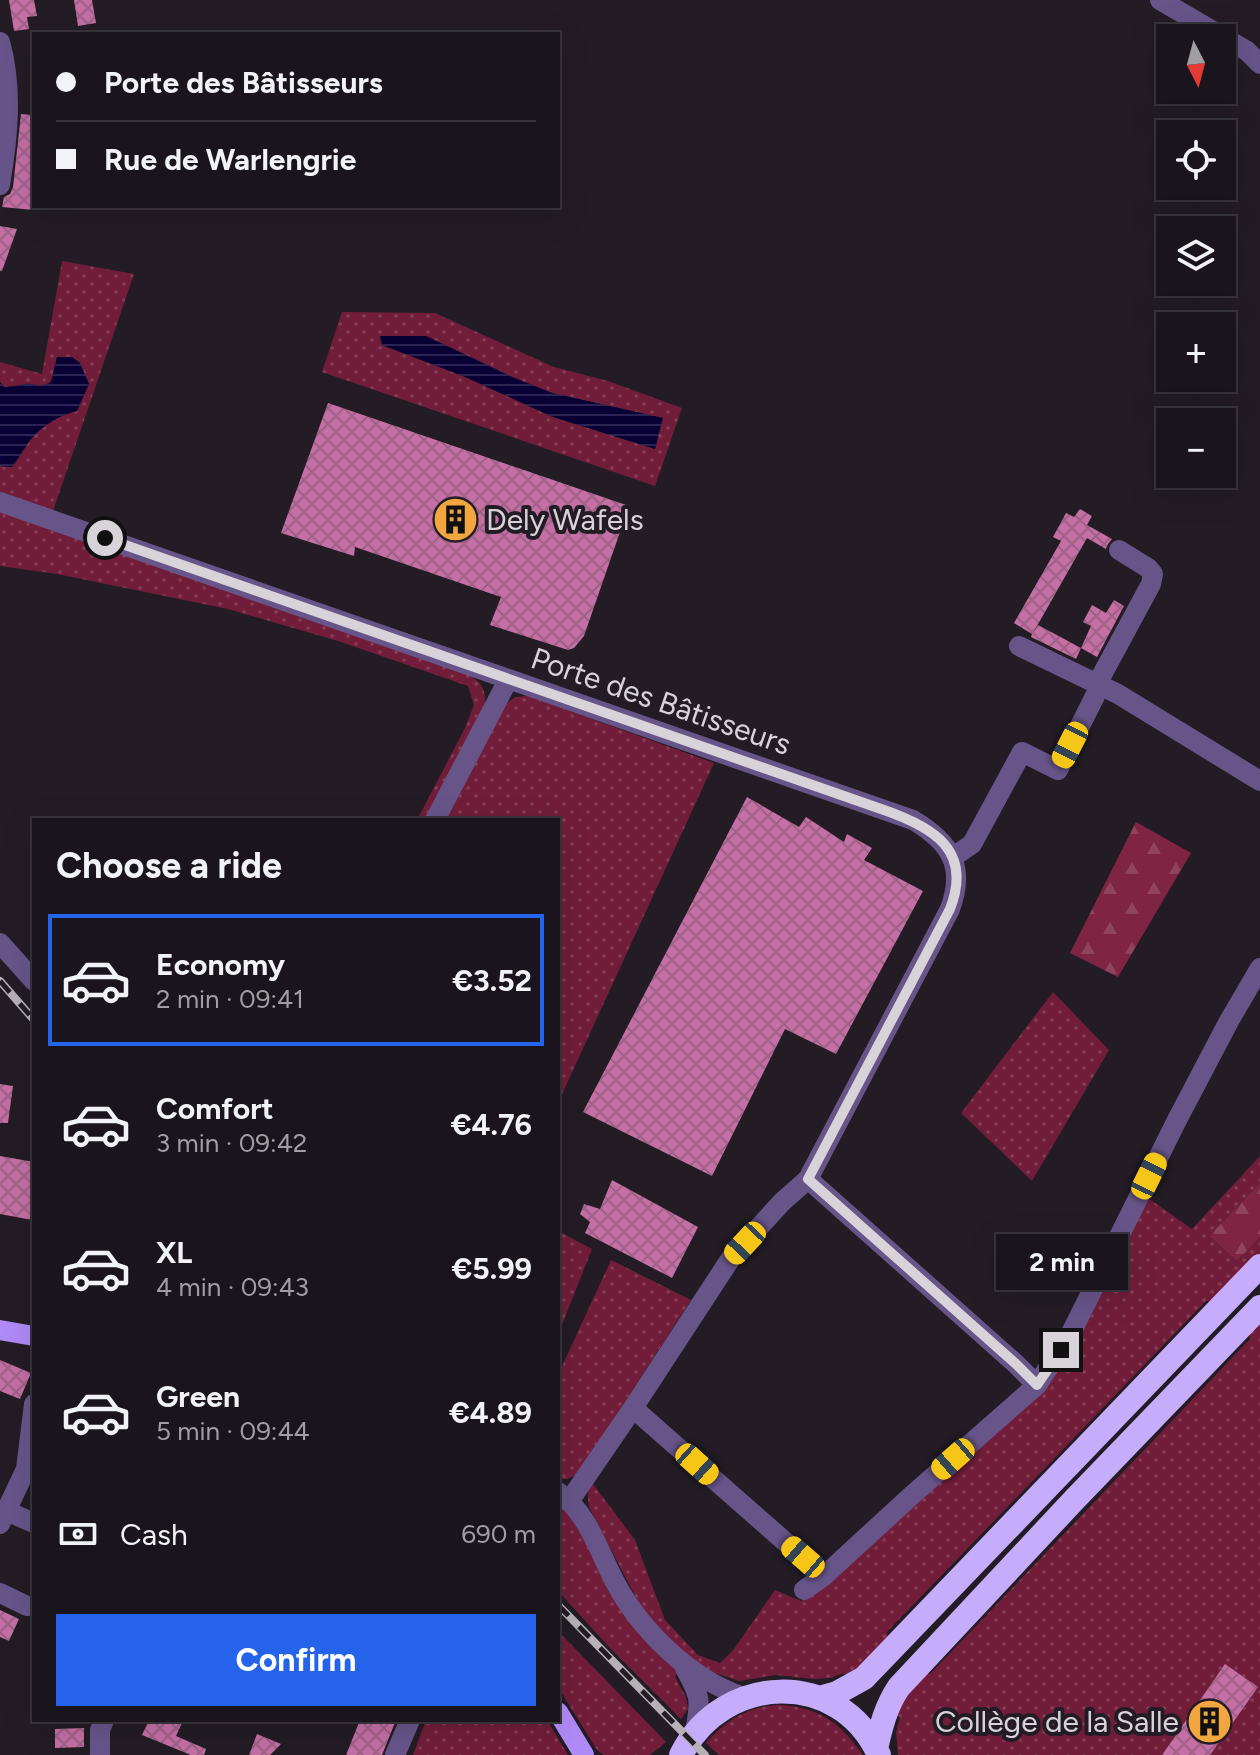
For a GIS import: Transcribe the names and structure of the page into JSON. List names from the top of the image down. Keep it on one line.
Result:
{"streets":{"street":["Porte des Bâtisseurs"]},"places":{"building":["Dely Wafels","Collège de la Salle"]},"north":"bottom","page":{"map_buttons":["+","−"],"banner":["Porte des Bâtisseurs","Rue de Warlengrie"],"heading":"Choose a ride","list":[{"name":"Economy","note":"2 min · 09:41","value":"€3.52"},{"name":"Comfort","note":"3 min · 09:42","value":"€4.76"},{"name":"XL","note":"4 min · 09:43","value":"€5.99"},{"name":"Green","note":"5 min · 09:44","value":"€4.89"}],"bubble":"2 min","pay":["Cash","690 m"],"buttons":"Confirm"}}
